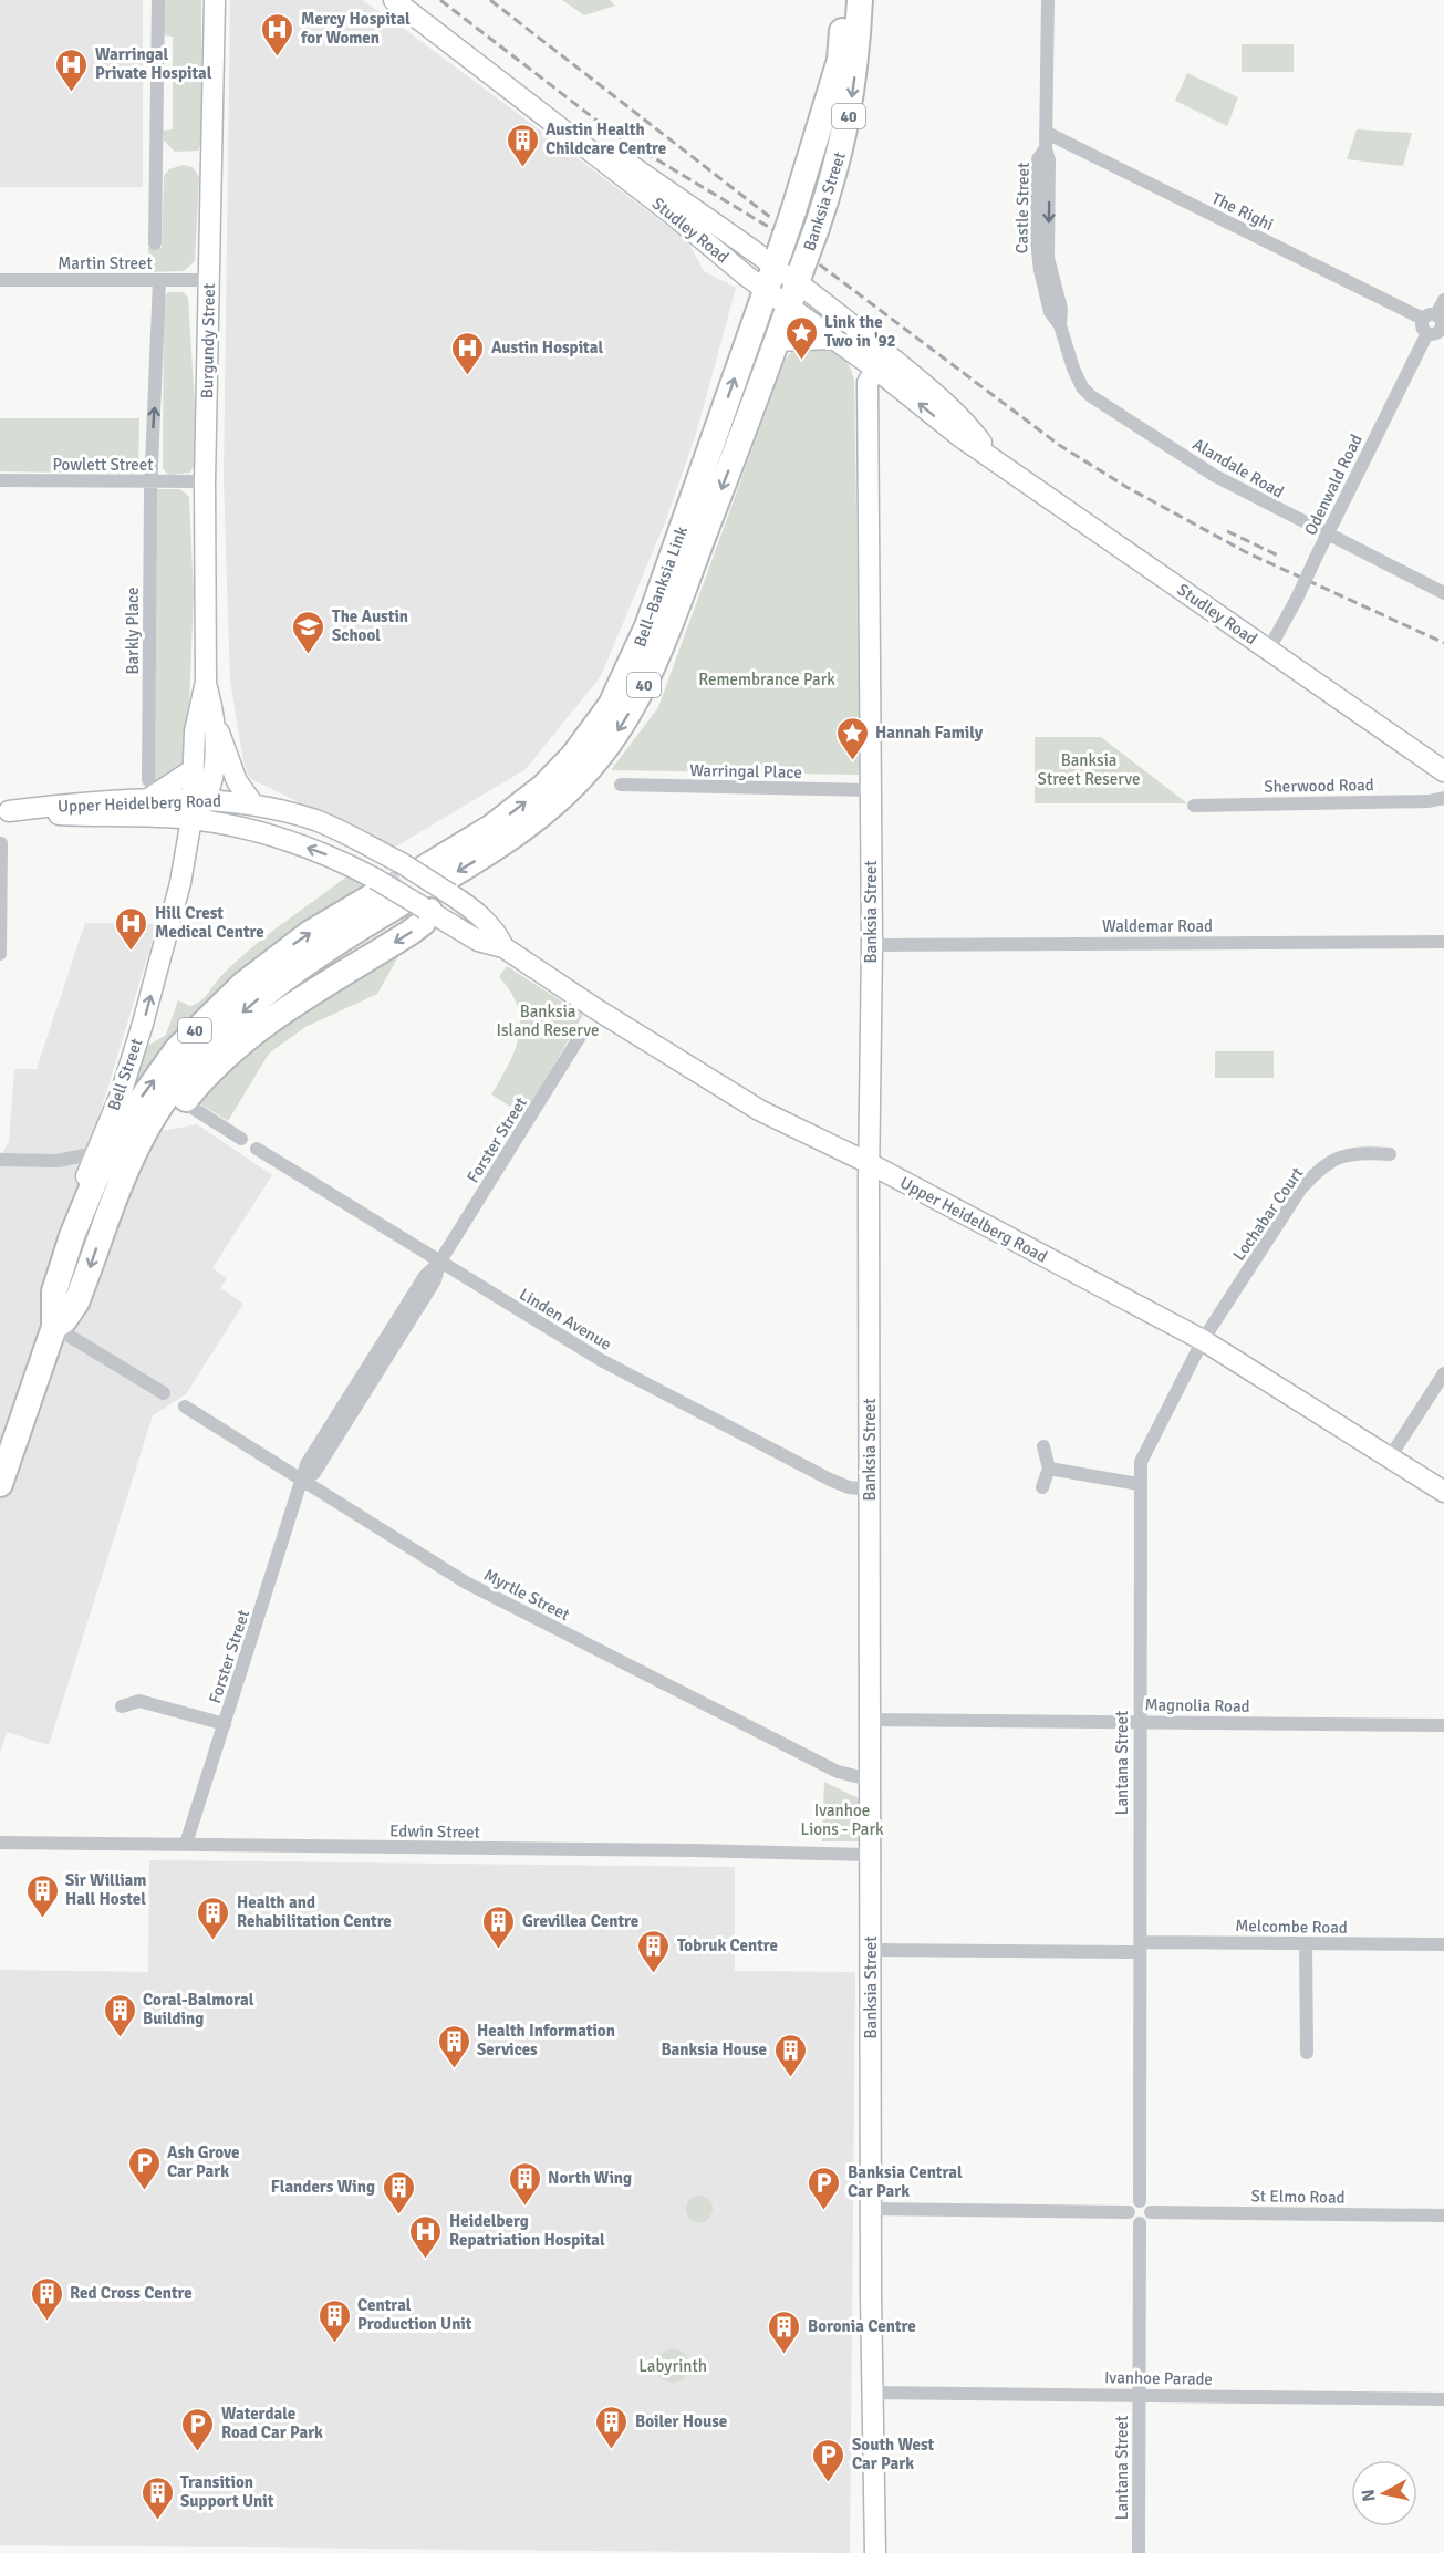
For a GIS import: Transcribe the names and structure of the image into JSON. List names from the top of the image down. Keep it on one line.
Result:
{"streets":{"highway":["40","Banksia Street","Bell–Banksia Link","Bell Street"],"street":["Castle Street","The Righi","Studley Road","Martin Street","Burgundy Street","Powlett Street","Alandale Road","Odenwald Road","Barkly Place","Warringal Place","Sherwood Road","Upper Heidelberg Road","Waldemar Road","Forster Street","Lochabar Court","Linden Avenue","Myrtle Street","Magnolia Road","Lantana Street","Edwin Street","Melcombe Road","St Elmo Road","Ivanhoe Parade"]},"crossings":[["40","Upper Heidelberg Road"],["40","Bell Street"],["Banksia Street","Studley Road"],["Banksia Street","Bell–Banksia Link"],["Banksia Street","Warringal Place"],["Banksia Street","Upper Heidelberg Road"],["Banksia Street","Waldemar Road"],["Banksia Street","Linden Avenue"],["Banksia Street","Myrtle Street"],["Banksia Street","Magnolia Road"],["Banksia Street","Edwin Street"],["Banksia Street","Melcombe Road"],["Banksia Street","Ivanhoe Parade"],["Castle Street","The Righi"],["Castle Street","Alandale Road"],["The Righi","Odenwald Road"],["Studley Road","Odenwald Road"],["Studley Road","Bell–Banksia Link"],["Martin Street","Burgundy Street"],["Burgundy Street","Powlett Street"],["Burgundy Street","Upper Heidelberg Road"],["Burgundy Street","Bell Street"],["Powlett Street","Barkly Place"],["Alandale Road","Odenwald Road"],["Bell–Banksia Link","Upper Heidelberg Road"],["Upper Heidelberg Road","Bell Street"],["Upper Heidelberg Road","Lochabar Court"],["Upper Heidelberg Road","Lantana Street"],["Forster Street","Linden Avenue"],["Forster Street","Myrtle Street"],["Forster Street","Edwin Street"],["Lochabar Court","Lantana Street"],["Magnolia Road","Lantana Street"],["Lantana Street","Melcombe Road"],["Lantana Street","St Elmo Road"],["Lantana Street","Ivanhoe Parade"]],"parks":["Remembrance Park","Banksia Street Reserve","Banksia Island Reserve","Ivanhoe Lions - Park","Labyrinth"],"places":{"hospital":["Mercy Hospital for Women","Warringal Private Hospital","Austin Hospital","Hill Crest Medical Centre","Heidelberg Repatriation Hospital"],"building":["Austin Health Childcare Centre","Sir William Hall Hostel","Health and Rehabilitation Centre","Grevillea Centre","Tobruk Centre","Coral-Balmoral Building","Health Information Services","Banksia House","North Wing","Flanders Wing","Red Cross Centre","Central Production Unit","Boronia Centre","Boiler House","Transition Support Unit"],"place":["Link the Two in '92","Hannah Family"],"school or university":["The Austin School"],"parking":["Ash Grove Car Park","Banksia Central Car Park","Waterdale Road Car Park","South West Car Park"]},"north":"left"}
